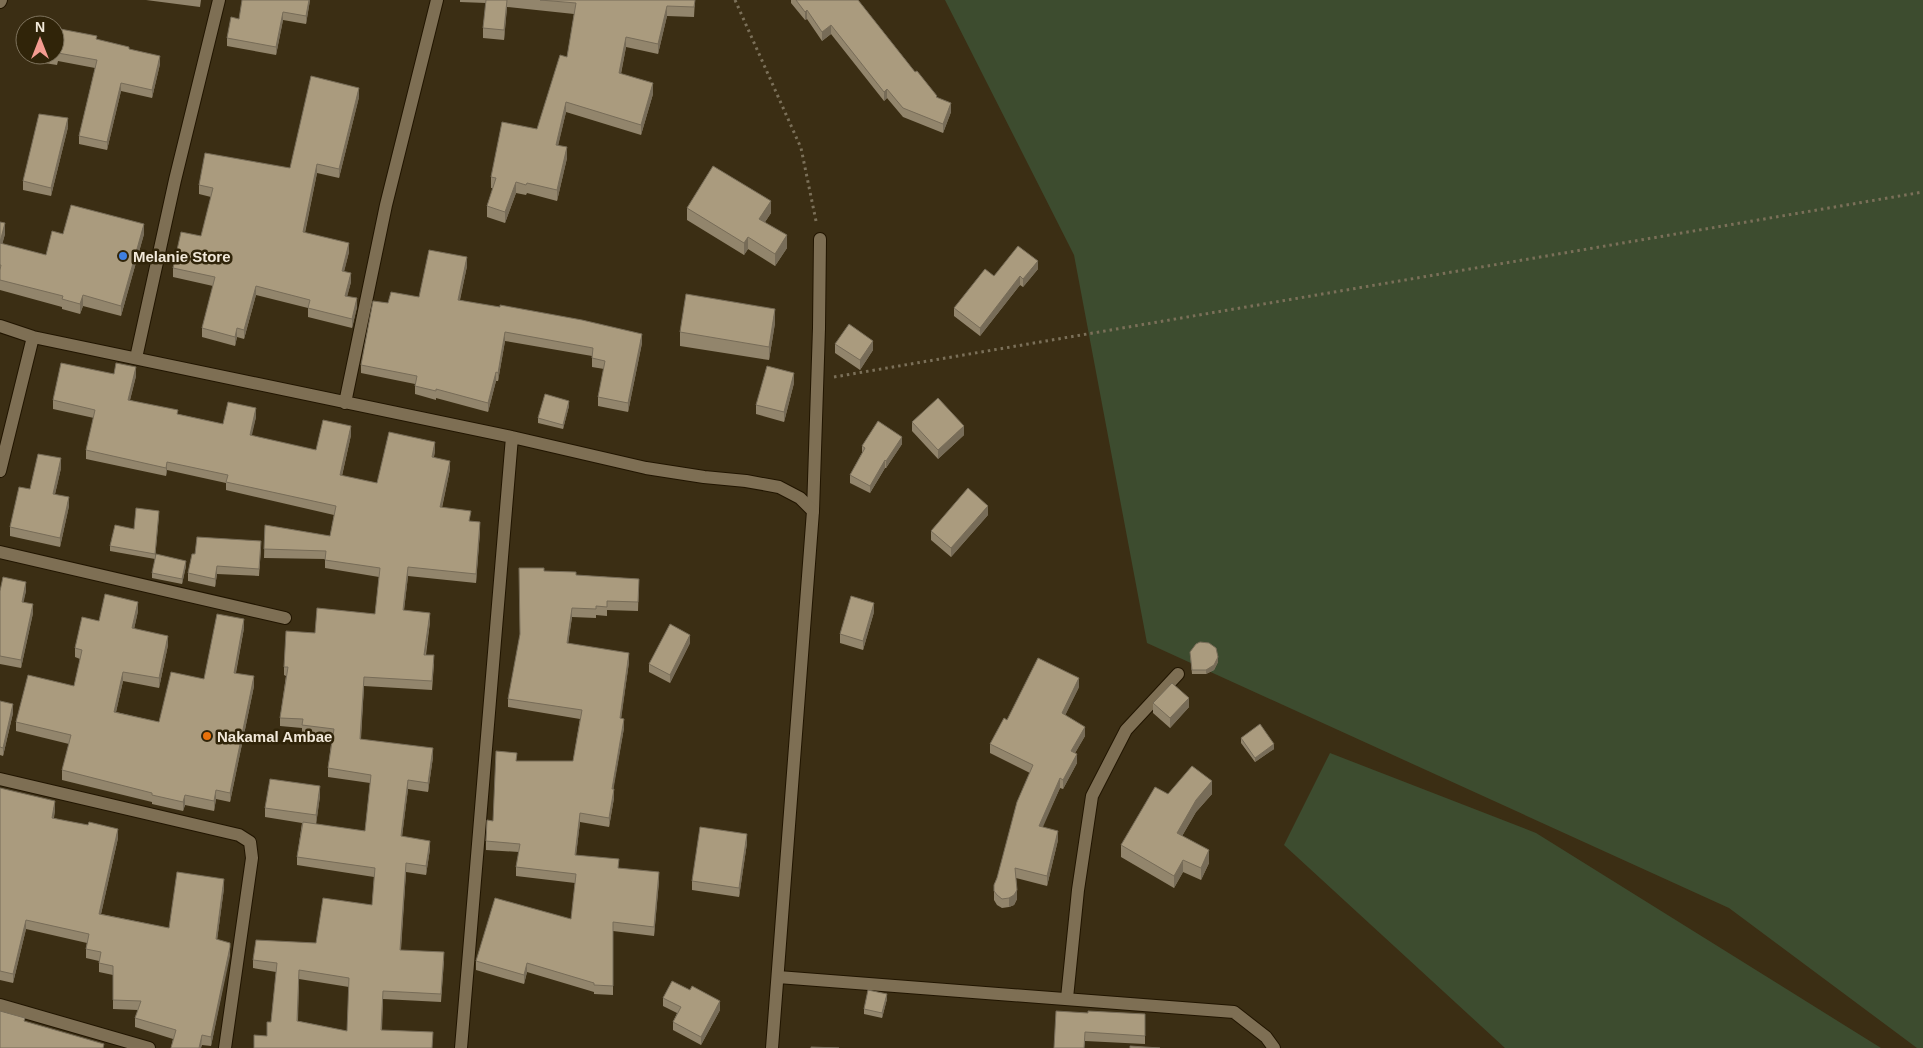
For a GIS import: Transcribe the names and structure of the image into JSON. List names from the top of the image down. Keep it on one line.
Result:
{"places":["Melanie Store","Nakamal Ambae"],"north":"top"}
